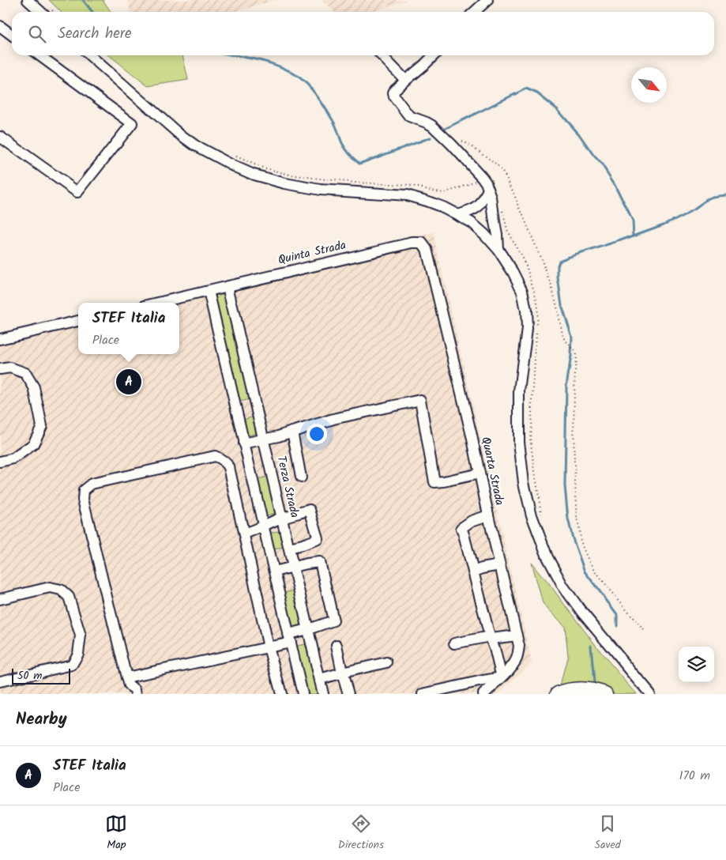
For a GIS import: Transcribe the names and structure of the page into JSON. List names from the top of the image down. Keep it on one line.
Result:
{"streets":{"street":["Quinta Strada","Quarta Strada","Terza Strada"]},"crossings":[["Quinta Strada","Quarta Strada"],["Quinta Strada","Terza Strada"]],"scale_bar":"50 m","north":"bottom right","page":{"search":"Search here","popup":["STEF Italia","Place"],"pins":"A","scale":"50 m","heading":"Nearby","list":[{"mark":"A","name":"STEF Italia","note":"Place","value":"170 m"}],"nav":["Map","Directions","Saved"]}}
